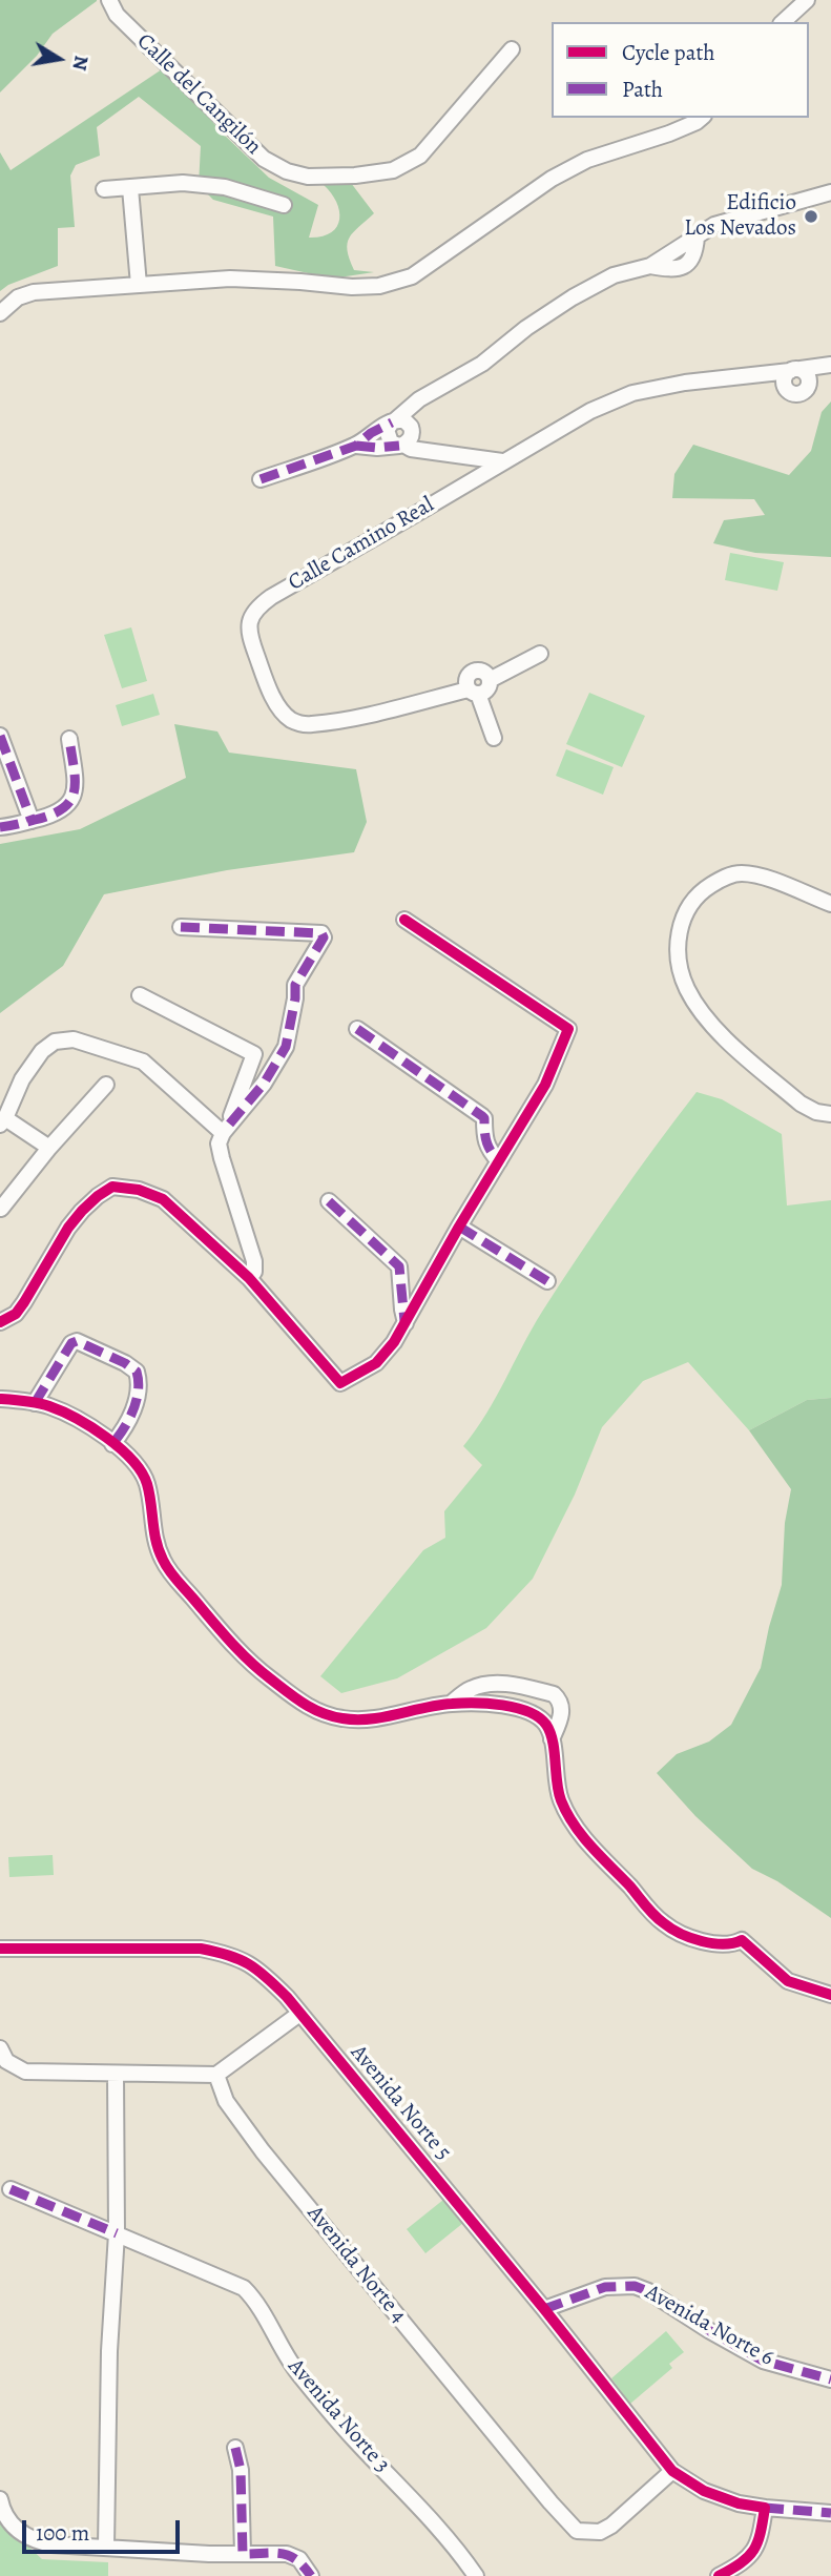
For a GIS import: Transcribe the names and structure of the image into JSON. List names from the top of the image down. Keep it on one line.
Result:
{"streets":{"street":["Calle del Cangilón","Calle Camino Real","Avenida Norte 5","Avenida Norte 4","Avenida Norte 6","Avenida Norte 3"]},"crossings":[["Avenida Norte 5","Avenida Norte 4"],["Avenida Norte 5","Avenida Norte 6"]],"places":["Edificio Los Nevados"],"legend":["Cycle path","Path"],"scale_bar":"100 m","north":"right"}
